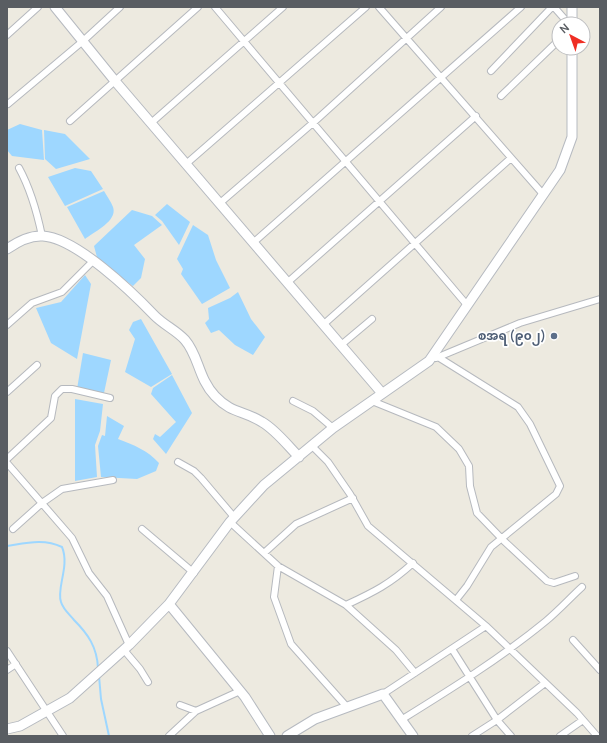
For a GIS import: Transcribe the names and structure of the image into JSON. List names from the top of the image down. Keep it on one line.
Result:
{"places":["စအရ (၉၀၂)"],"north":"top left"}
